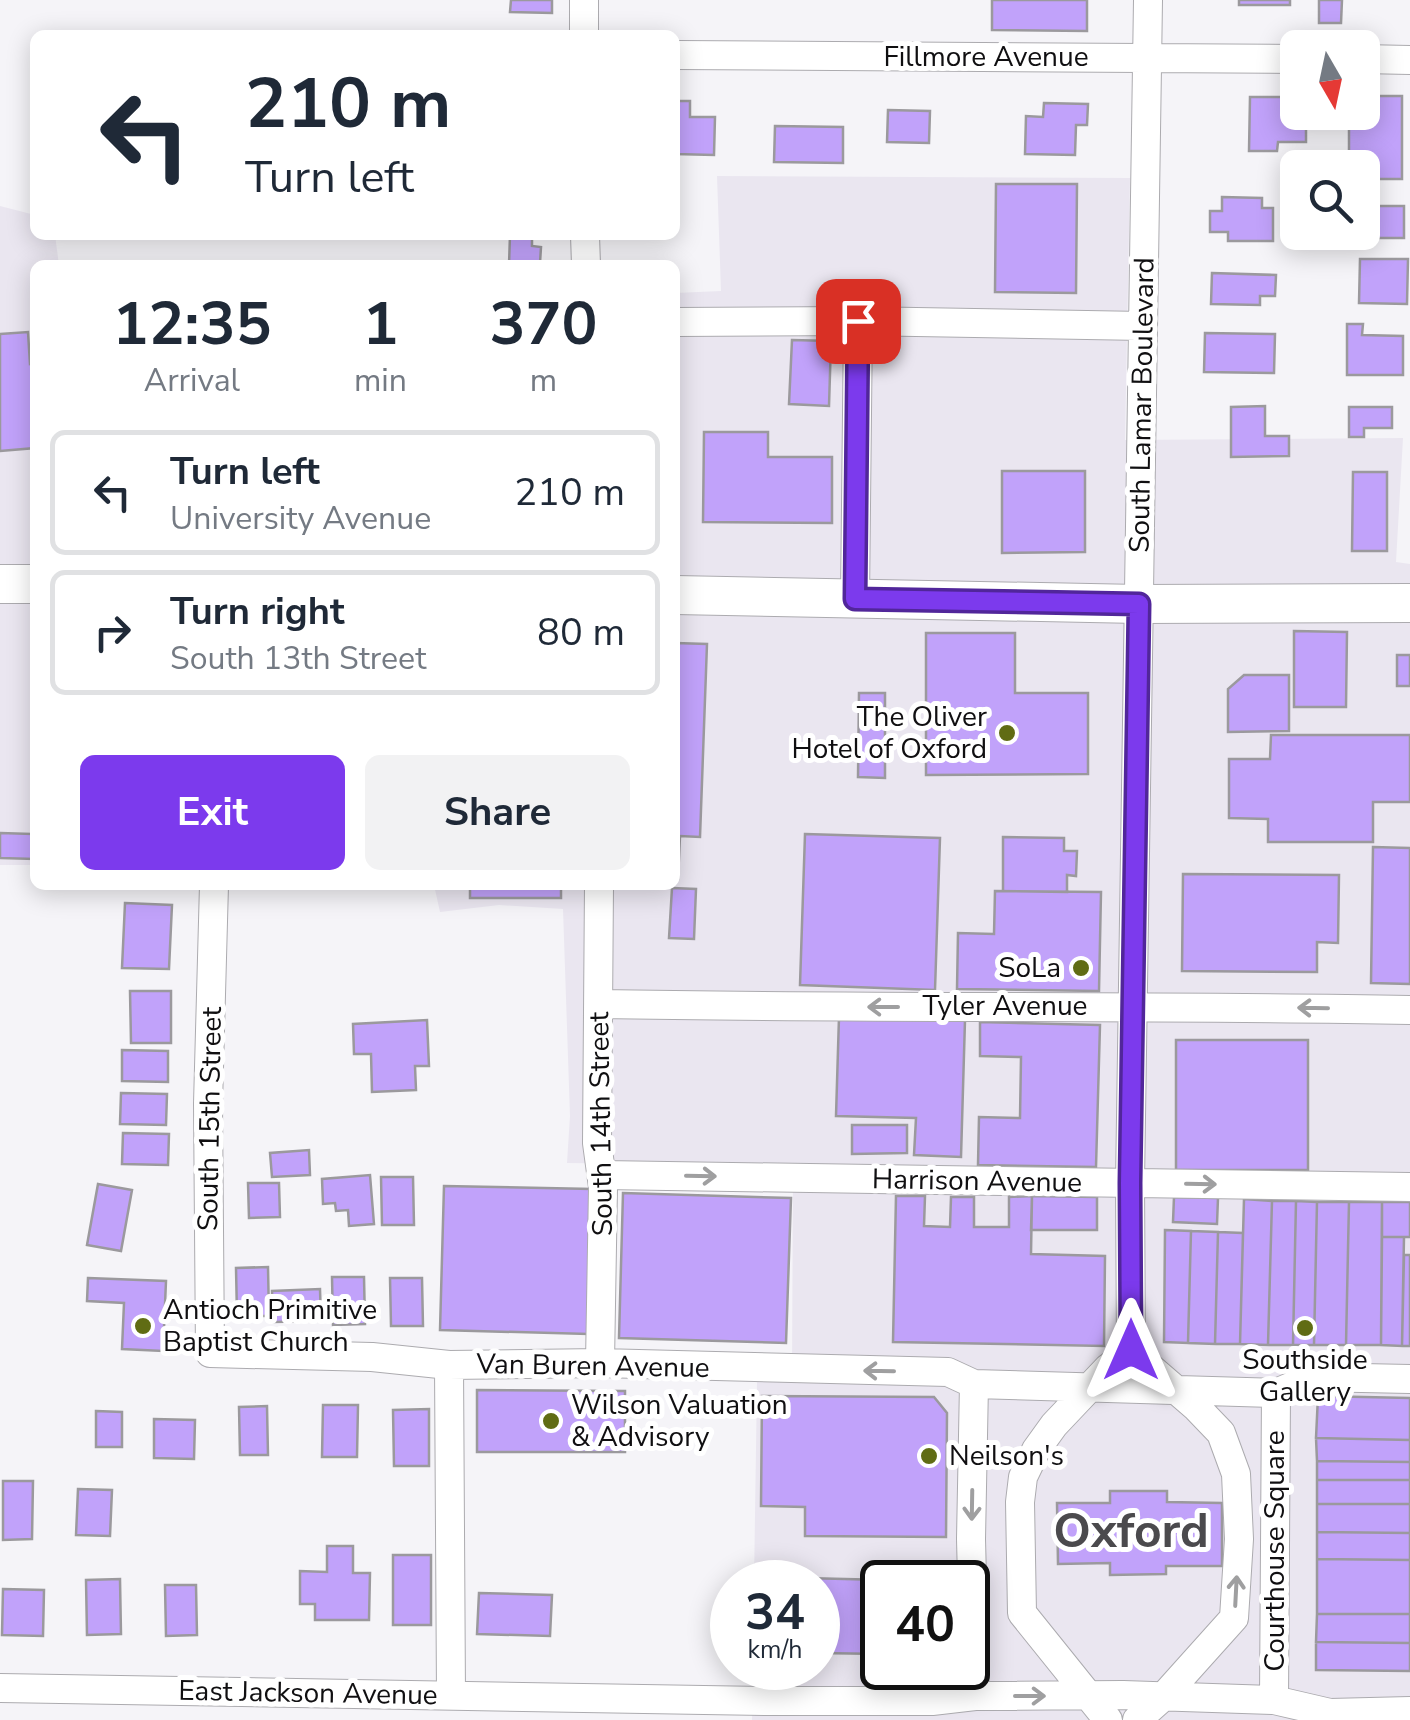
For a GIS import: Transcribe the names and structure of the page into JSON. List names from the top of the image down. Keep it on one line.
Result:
{"streets":{"street":["Fillmore Avenue","South Lamar Boulevard","Tyler Avenue","South 15th Street","South 14th Street","Harrison Avenue","Van Buren Avenue","Courthouse Square","East Jackson Avenue"]},"crossings":[["Fillmore Avenue","South Lamar Boulevard"],["South Lamar Boulevard","Tyler Avenue"],["South Lamar Boulevard","Harrison Avenue"],["Tyler Avenue","South 14th Street"],["South 15th Street","Van Buren Avenue"],["South 14th Street","Harrison Avenue"],["South 14th Street","Van Buren Avenue"],["Van Buren Avenue","Courthouse Square"],["Courthouse Square","East Jackson Avenue"]],"one_way":["Tyler Avenue","Harrison Avenue","Van Buren Avenue"],"districts":["Oxford"],"places":["The Oliver Hotel of Oxford","SoLa","Antioch Primitive Baptist Church","Southside Gallery","Wilson Valuation & Advisory","Neilson's"],"north":"bottom","page":{"turn":["210 m","Turn left"],"eta":["12:35","Arrival","1","min","370","m"],"list":[{"name":"Turn left","note":"University Avenue","value":"210 m"},{"name":"Turn right","note":"South 13th Street","value":"80 m"}],"buttons":["Exit","Share"],"speed":"34 km/h","limit":"40"}}
